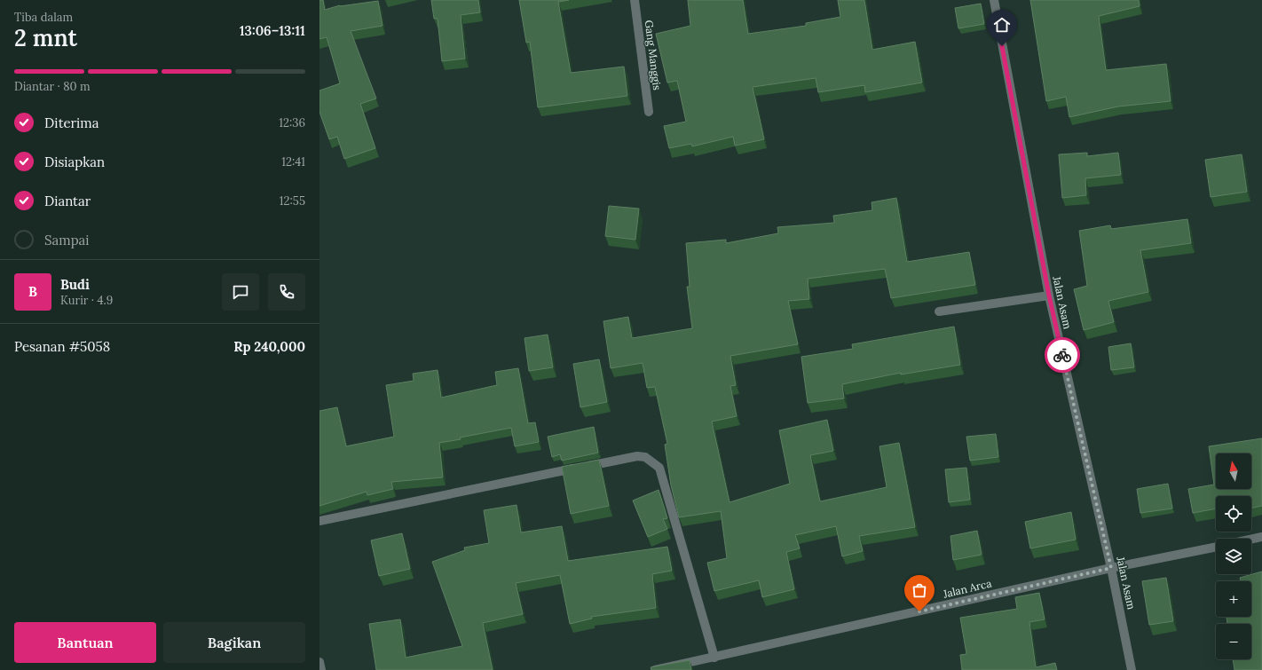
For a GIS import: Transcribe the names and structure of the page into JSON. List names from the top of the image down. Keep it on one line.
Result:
{"streets":{"street":["Gang Manggis","Jalan Asam","Jalan Arca"]},"crossings":[["Jalan Asam","Jalan Arca"]],"north":"top","page":{"heading":["2 mnt","Tiba dalam","13:06–13:11"],"panel":["Budi","Kurir · 4.9","Pesanan #5058","Rp 240,000"],"bar":"Diantar · 80 m","list":[["Diterima","12:36"],["Disiapkan","12:41"],["Diantar","12:55"],"Sampai"],"round":"B","map_buttons":["+","−"],"buttons":["Bantuan","Bagikan"]}}
